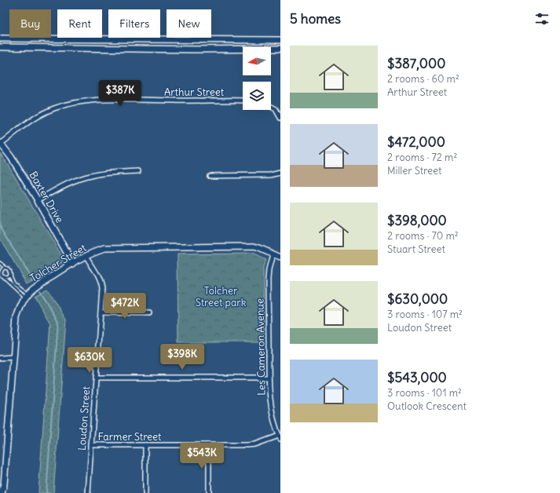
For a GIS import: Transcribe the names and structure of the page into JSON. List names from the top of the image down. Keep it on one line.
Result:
{"streets":{"street":["Arthur Street","Baxter Drive","Tolcher Street","Les Cameron Avenue","Loudon Street","Farmer Street"]},"crossings":[["Arthur Street","Baxter Drive"],["Baxter Drive","Tolcher Street"],["Tolcher Street","Les Cameron Avenue"],["Tolcher Street","Loudon Street"],["Les Cameron Avenue","Farmer Street"],["Loudon Street","Farmer Street"]],"parks":["Tolcher Street park"],"north":"left","page":{"heading":"5 homes","chip":["Buy","Rent","Filters","New"],"list":[{"name":"$387,000","note":"2 rooms · 60 m² · Arthur Street"},{"name":"$472,000","note":"2 rooms · 72 m² · Miller Street"},{"name":"$398,000","note":"2 rooms · 70 m² · Stuart Street"},{"name":"$630,000","note":"3 rooms · 107 m² · Loudon Street"},{"name":"$543,000","note":"3 rooms · 101 m² · Outlook Crescent"}],"price":["$387K","$472K","$398K","$630K","$543K"]}}
